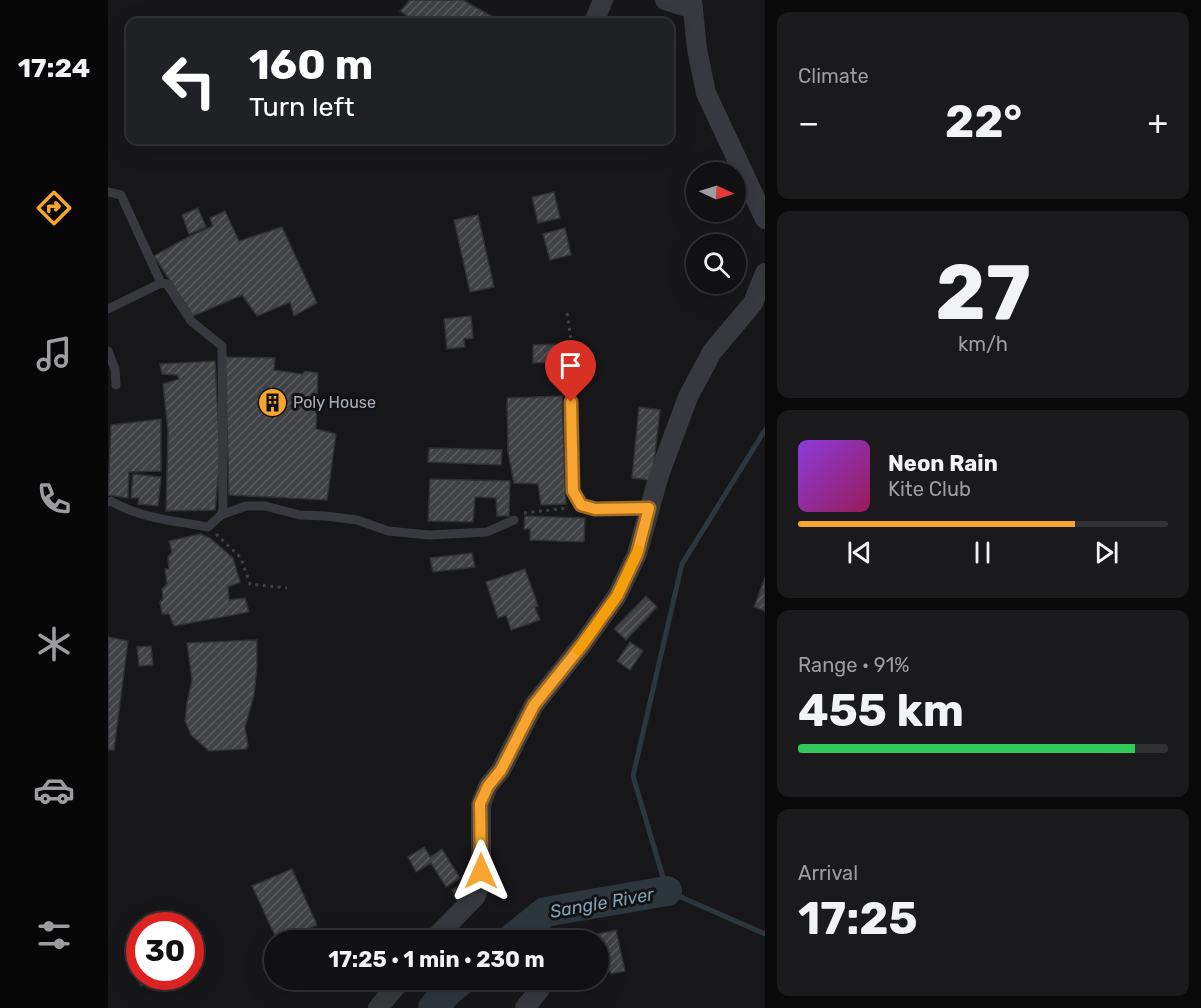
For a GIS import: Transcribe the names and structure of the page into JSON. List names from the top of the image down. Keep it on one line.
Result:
{"water":["Sangle River"],"places":{"building":["Poly House"]},"north":"right","page":{"tabs":"17:24","tile":["Climate",["27","km/h"],["Range · 91%","455 km"],["Arrival","17:25"]],"turn":["160 m","Turn left"],"heat":["−","22°","+"],"song":["Neon Rain","Kite Club"],"limit":"30","trip":"17:25 · 1 min · 230 m"}}
